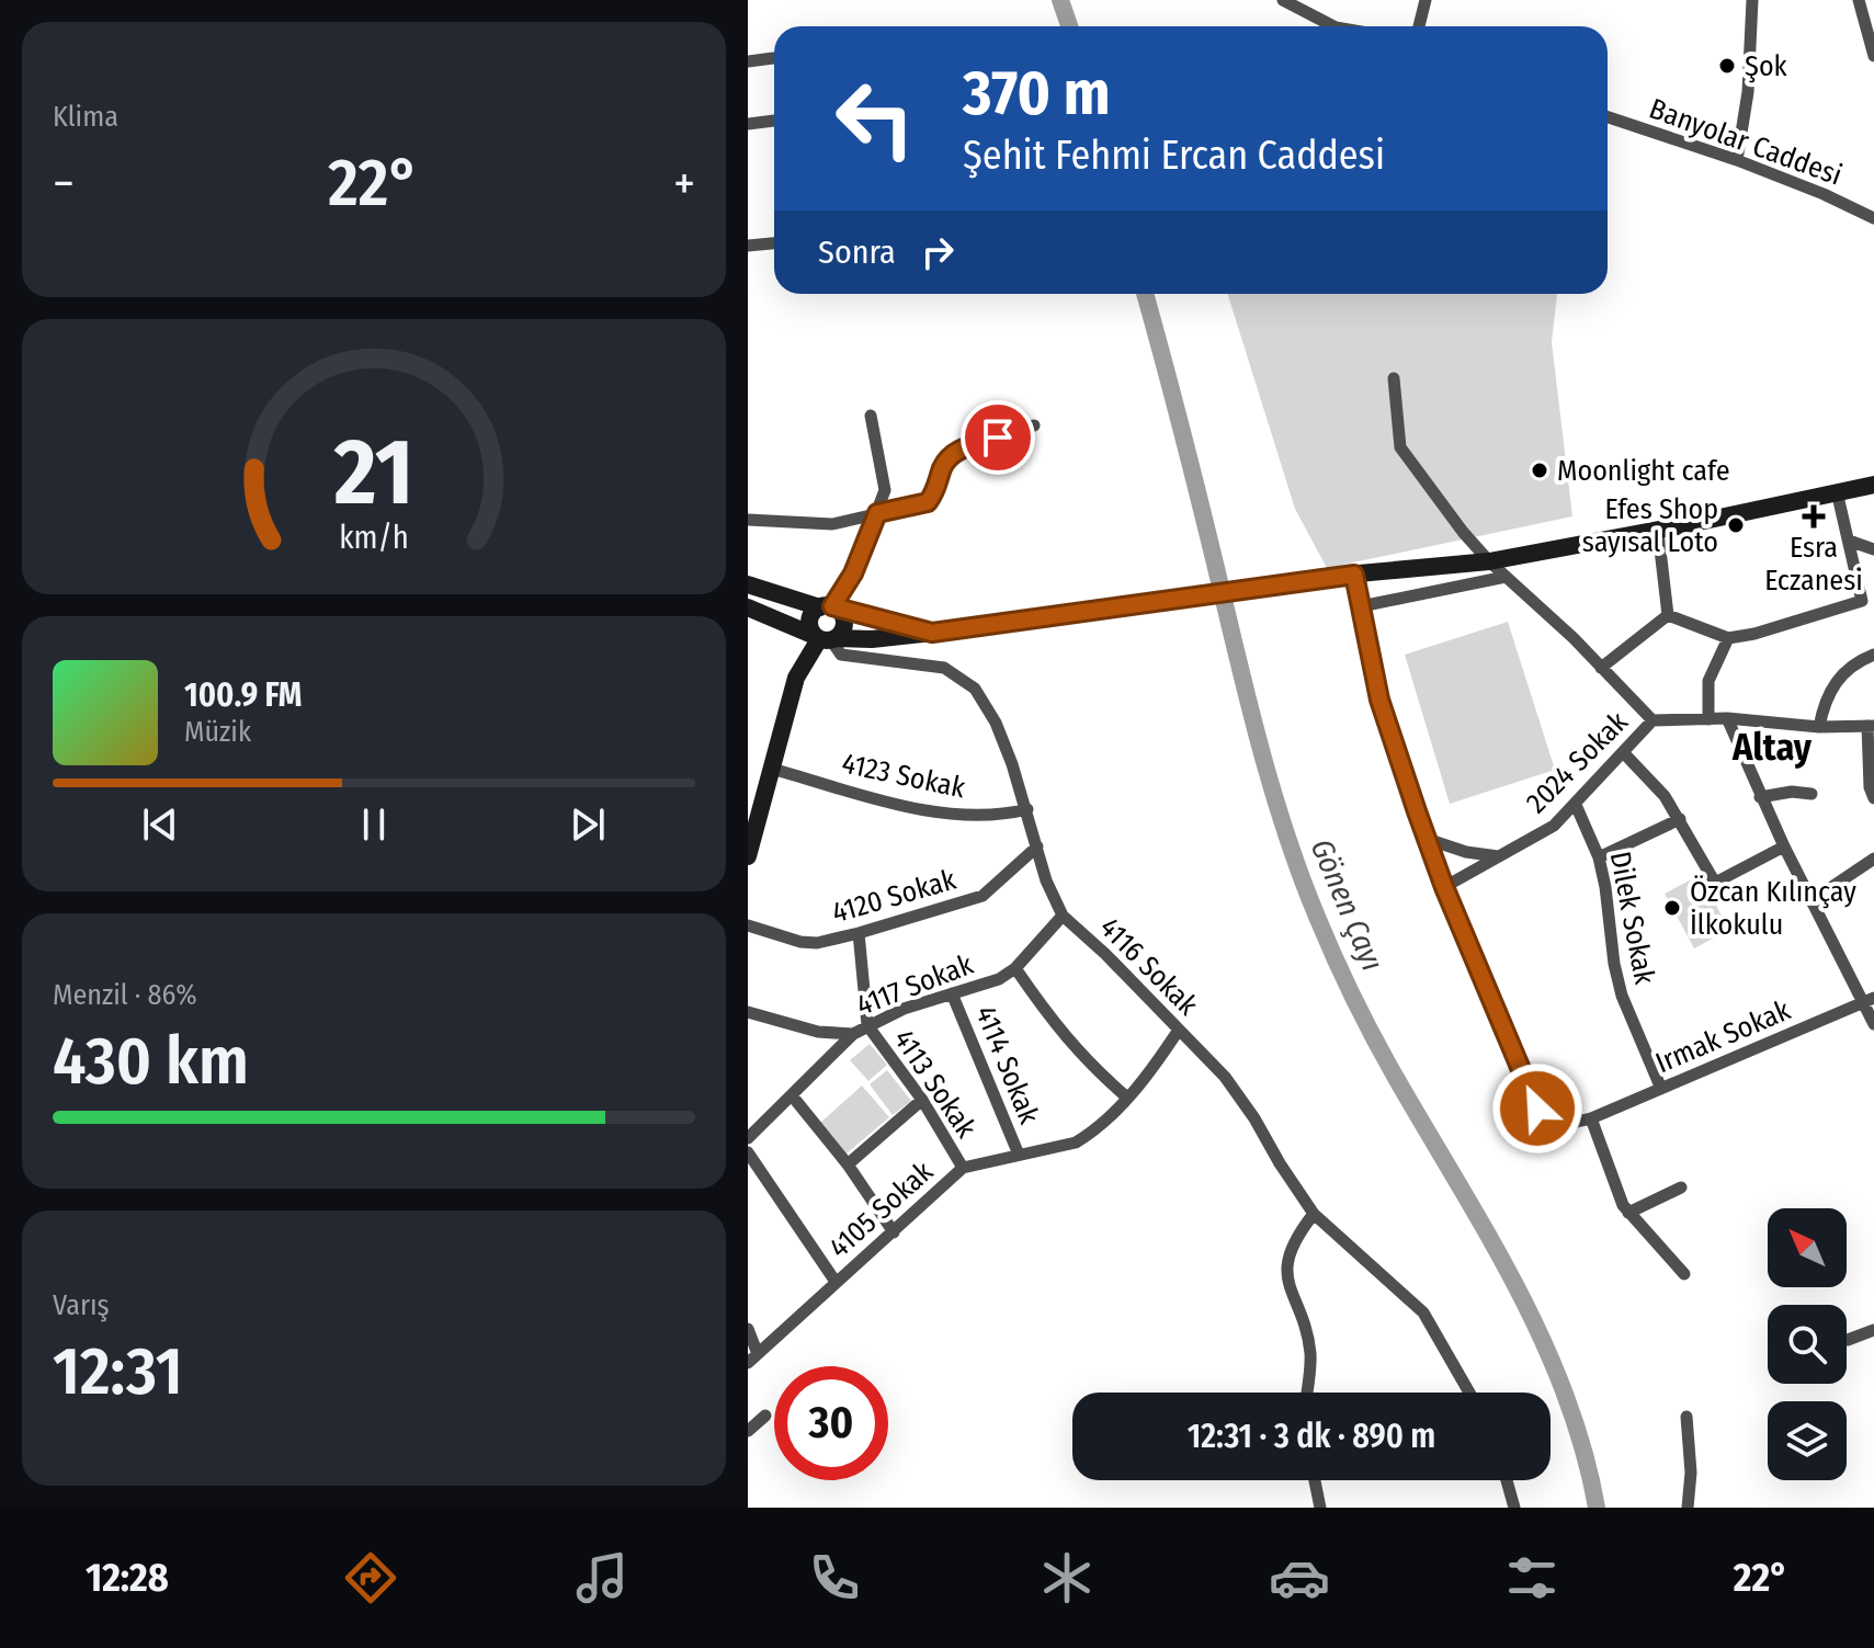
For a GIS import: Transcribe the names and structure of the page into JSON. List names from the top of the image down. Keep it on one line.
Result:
{"streets":{"street":["Banyolar Caddesi","2024 Sokak","4123 Sokak","4120 Sokak","Dilek Sokak","4116 Sokak","4117 Sokak","Irmak Sokak","4114 Sokak","4113 Sokak","4105 Sokak"]},"crossings":[["2024 Sokak","Dilek Sokak"],["2024 Sokak","Irmak Sokak"],["4123 Sokak","4116 Sokak"],["4120 Sokak","4116 Sokak"],["Dilek Sokak","Irmak Sokak"],["4116 Sokak","4117 Sokak"],["4116 Sokak","4105 Sokak"],["4117 Sokak","4114 Sokak"],["4117 Sokak","4113 Sokak"],["4114 Sokak","4105 Sokak"],["4113 Sokak","4105 Sokak"]],"districts":["Altay"],"water":["Gönen Çayı"],"places":{"other":["Şok","Moonlight cafe","Efes Shop sayısal Loto","Özcan Kılınçay İlkokulu"],"health":["Esra Eczanesi"]},"north":"top left","page":{"tile":["Klima",["Menzil · 86%","430 km"],["Varış","12:31"]],"turn":["370 m","Şehit Fehmi Ercan Caddesi"],"heat":["−","22°","+"],"then":"Sonra","song":["100.9 FM","Müzik"],"limit":"30","trip":"12:31 · 3 dk · 890 m","tabs":["12:28","22°"],"gauge":["21","km/h"]}}
